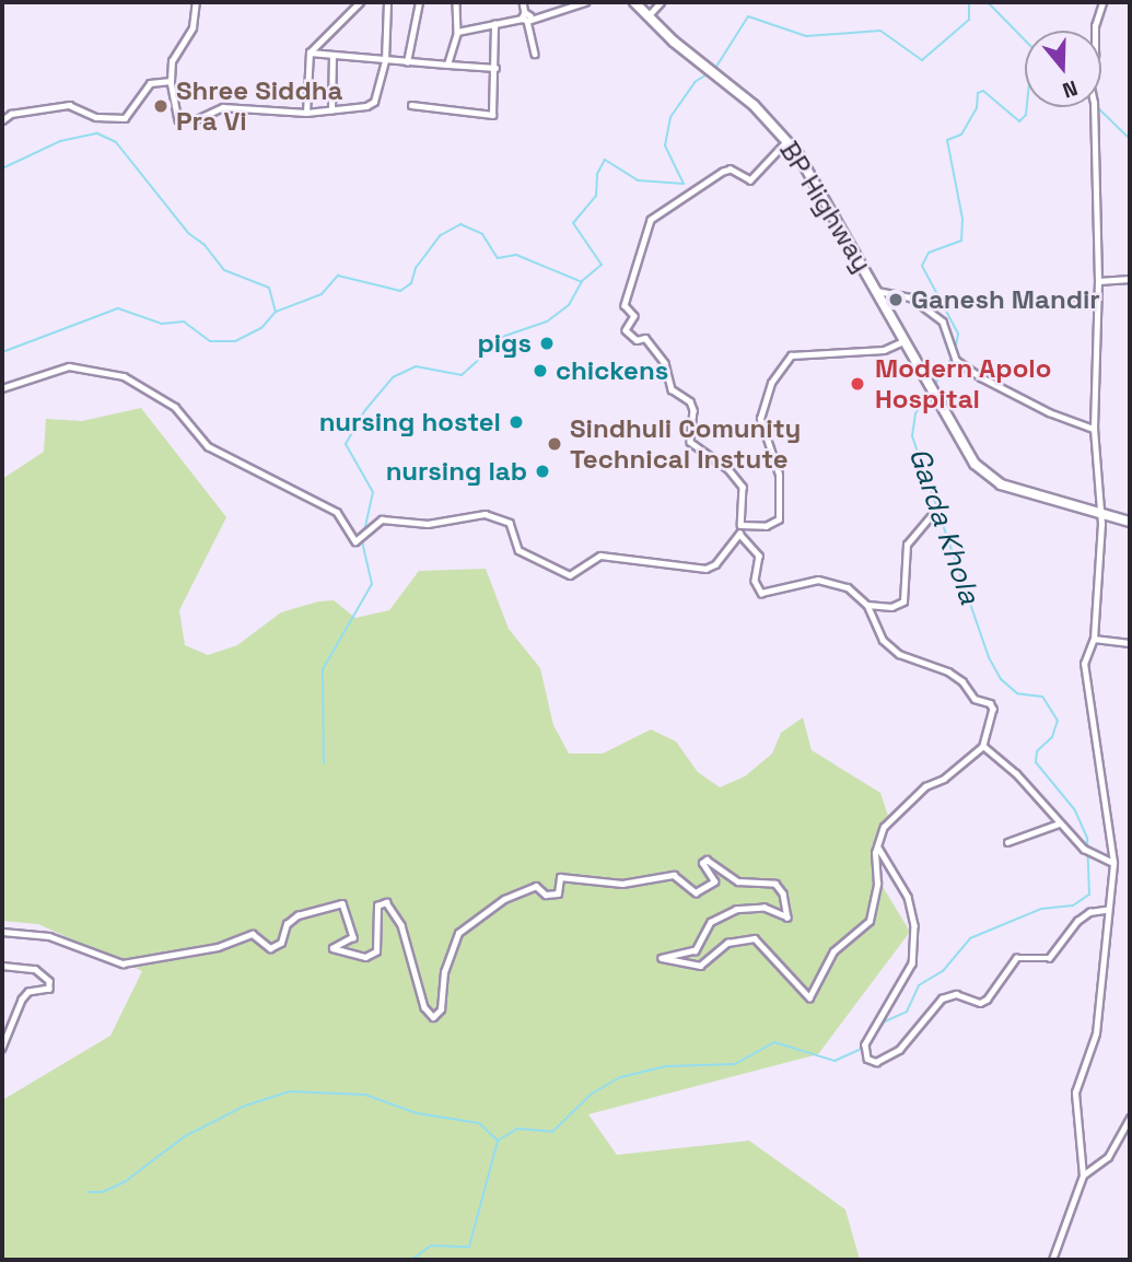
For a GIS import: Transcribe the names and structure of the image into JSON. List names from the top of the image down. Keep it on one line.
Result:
{"streets":{"highway":["BP Highway"]},"water":["Garda Khola"],"places":["Shree Siddha Pra Vi","Ganesh Mandir","pigs","chickens","Modern Apolo Hospital","nursing hostel","Sindhuli Comunity Technical Instute","nursing lab"],"north":"bottom"}
